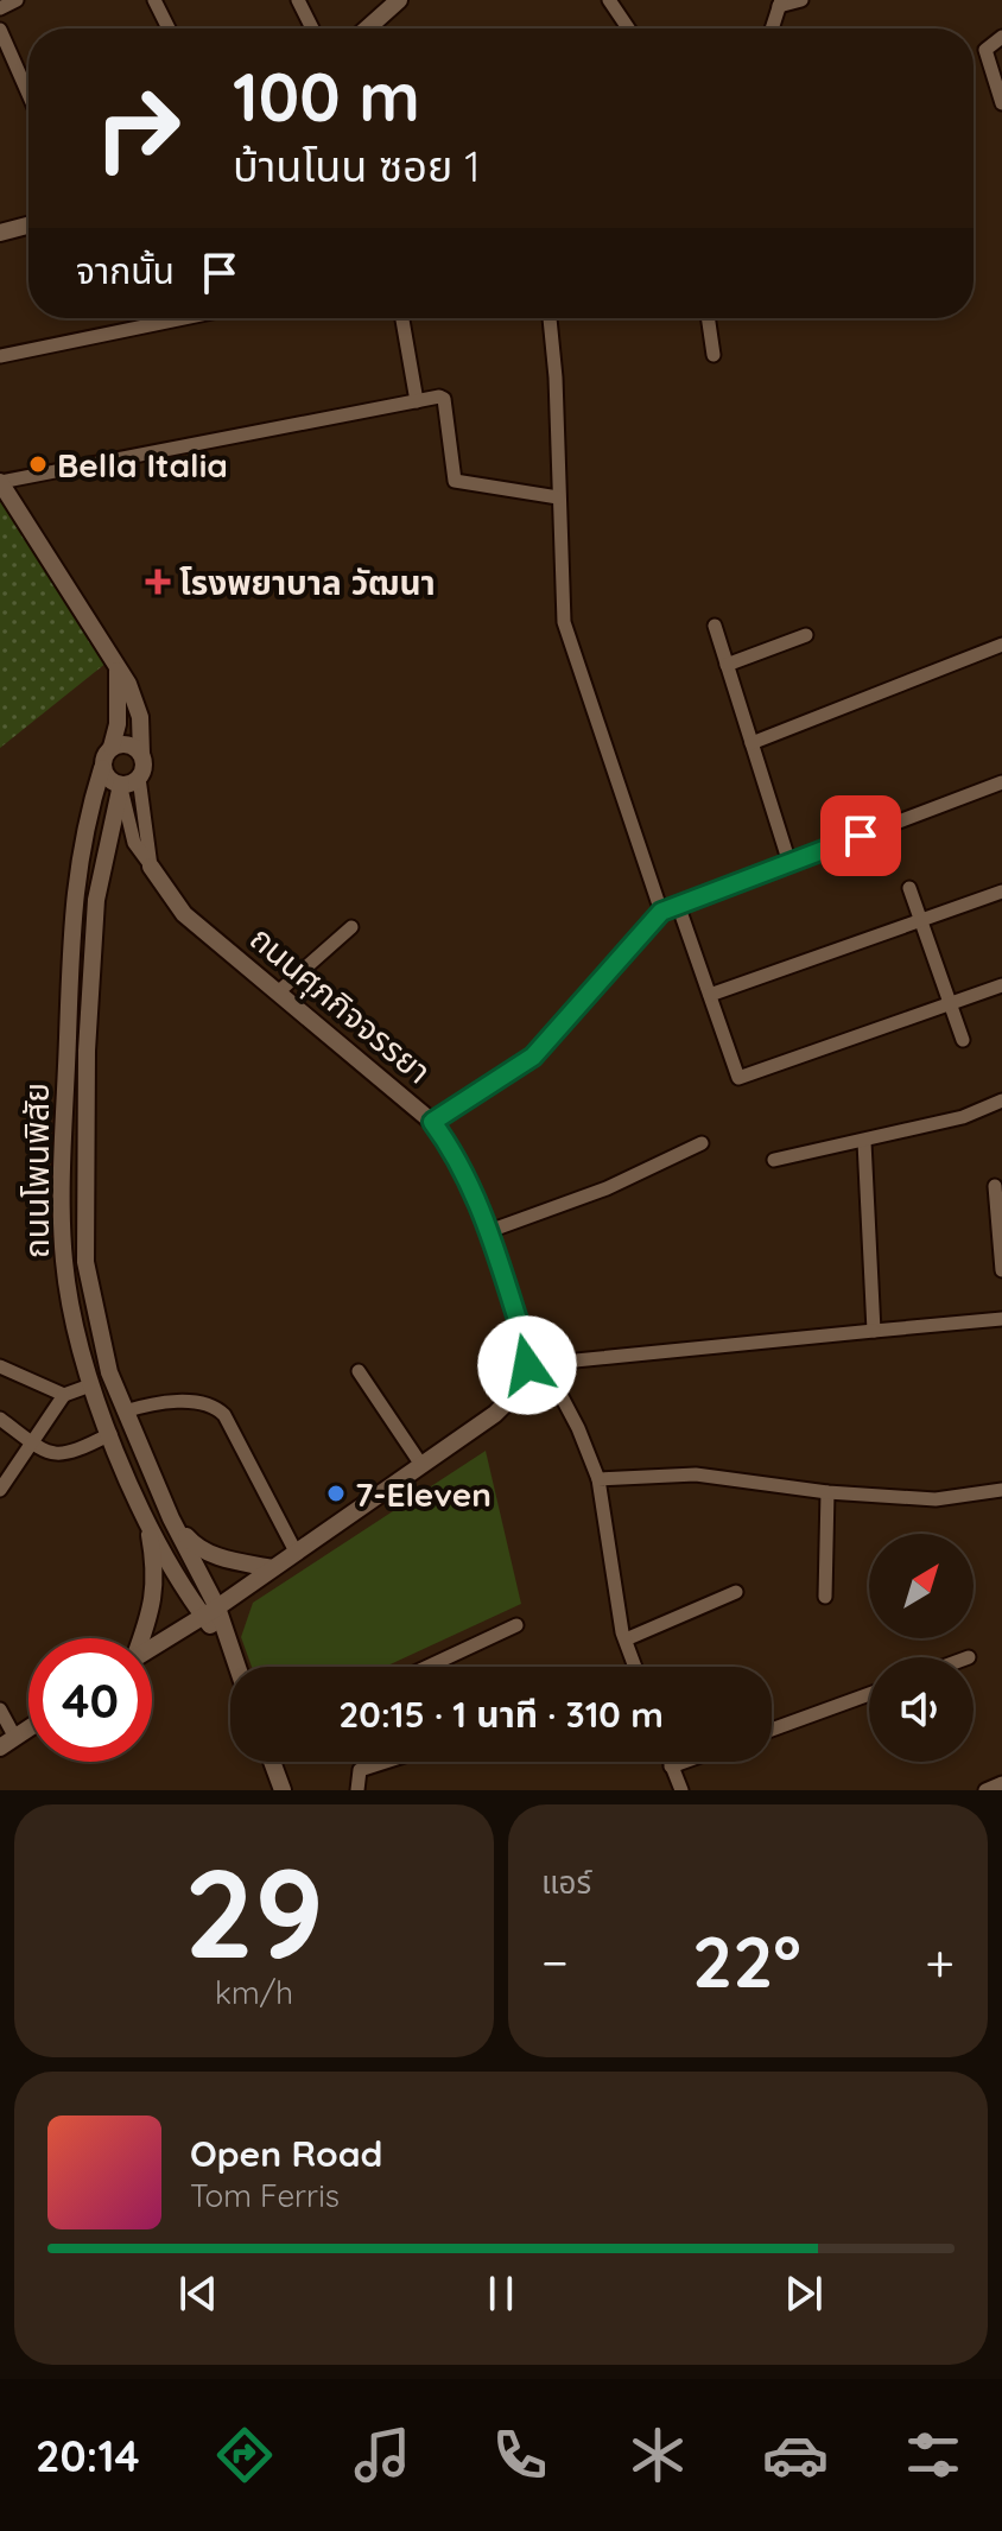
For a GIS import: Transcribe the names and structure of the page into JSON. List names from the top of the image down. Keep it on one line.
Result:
{"streets":{"street":["ถนนศุภกิจจรรยา","ถนนโพนพิสัย"]},"crossings":[["ถนนศุภกิจจรรยา","ถนนโพนพิสัย"]],"places":{"other":["Bella Italia","7-Eleven"],"health":["โรงพยาบาล วัฒนา"]},"north":"top right","page":{"turn":["100 m","บ้านโนน ซอย 1"],"then":"จากนั้น","limit":"40","trip":"20:15 · 1 นาที · 310 m","tile":[["29","km/h"],"แอร์"],"heat":["−","22°","+"],"song":["Open Road","Tom Ferris"],"tabs":"20:14"}}
